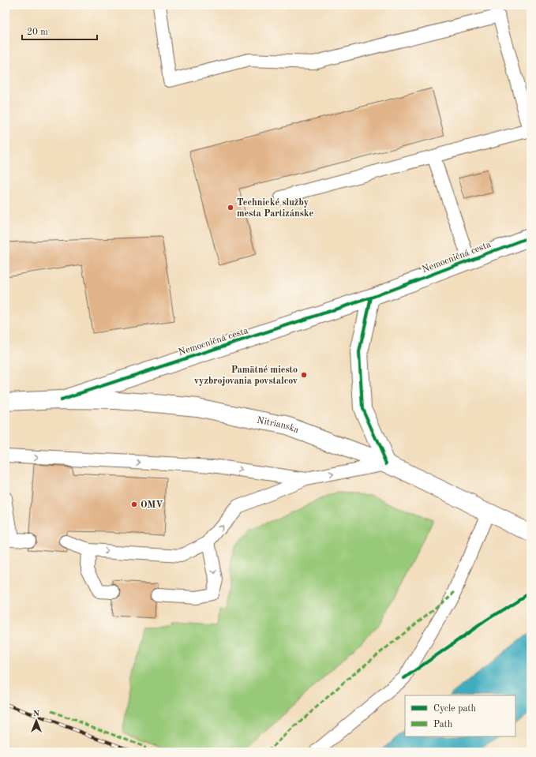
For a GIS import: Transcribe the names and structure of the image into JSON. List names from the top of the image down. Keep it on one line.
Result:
{"streets":{"street":["Nemocničná cesta","Nitrianska"]},"crossings":[["Nemocničná cesta","Nitrianska"]],"places":["Technické služby mesta Partizánske","Pamätné miesto vyzbrojovania povstalcov","OMV"],"legend":["Cycle path","Path"],"scale_bar":"20 m","north":"top"}
